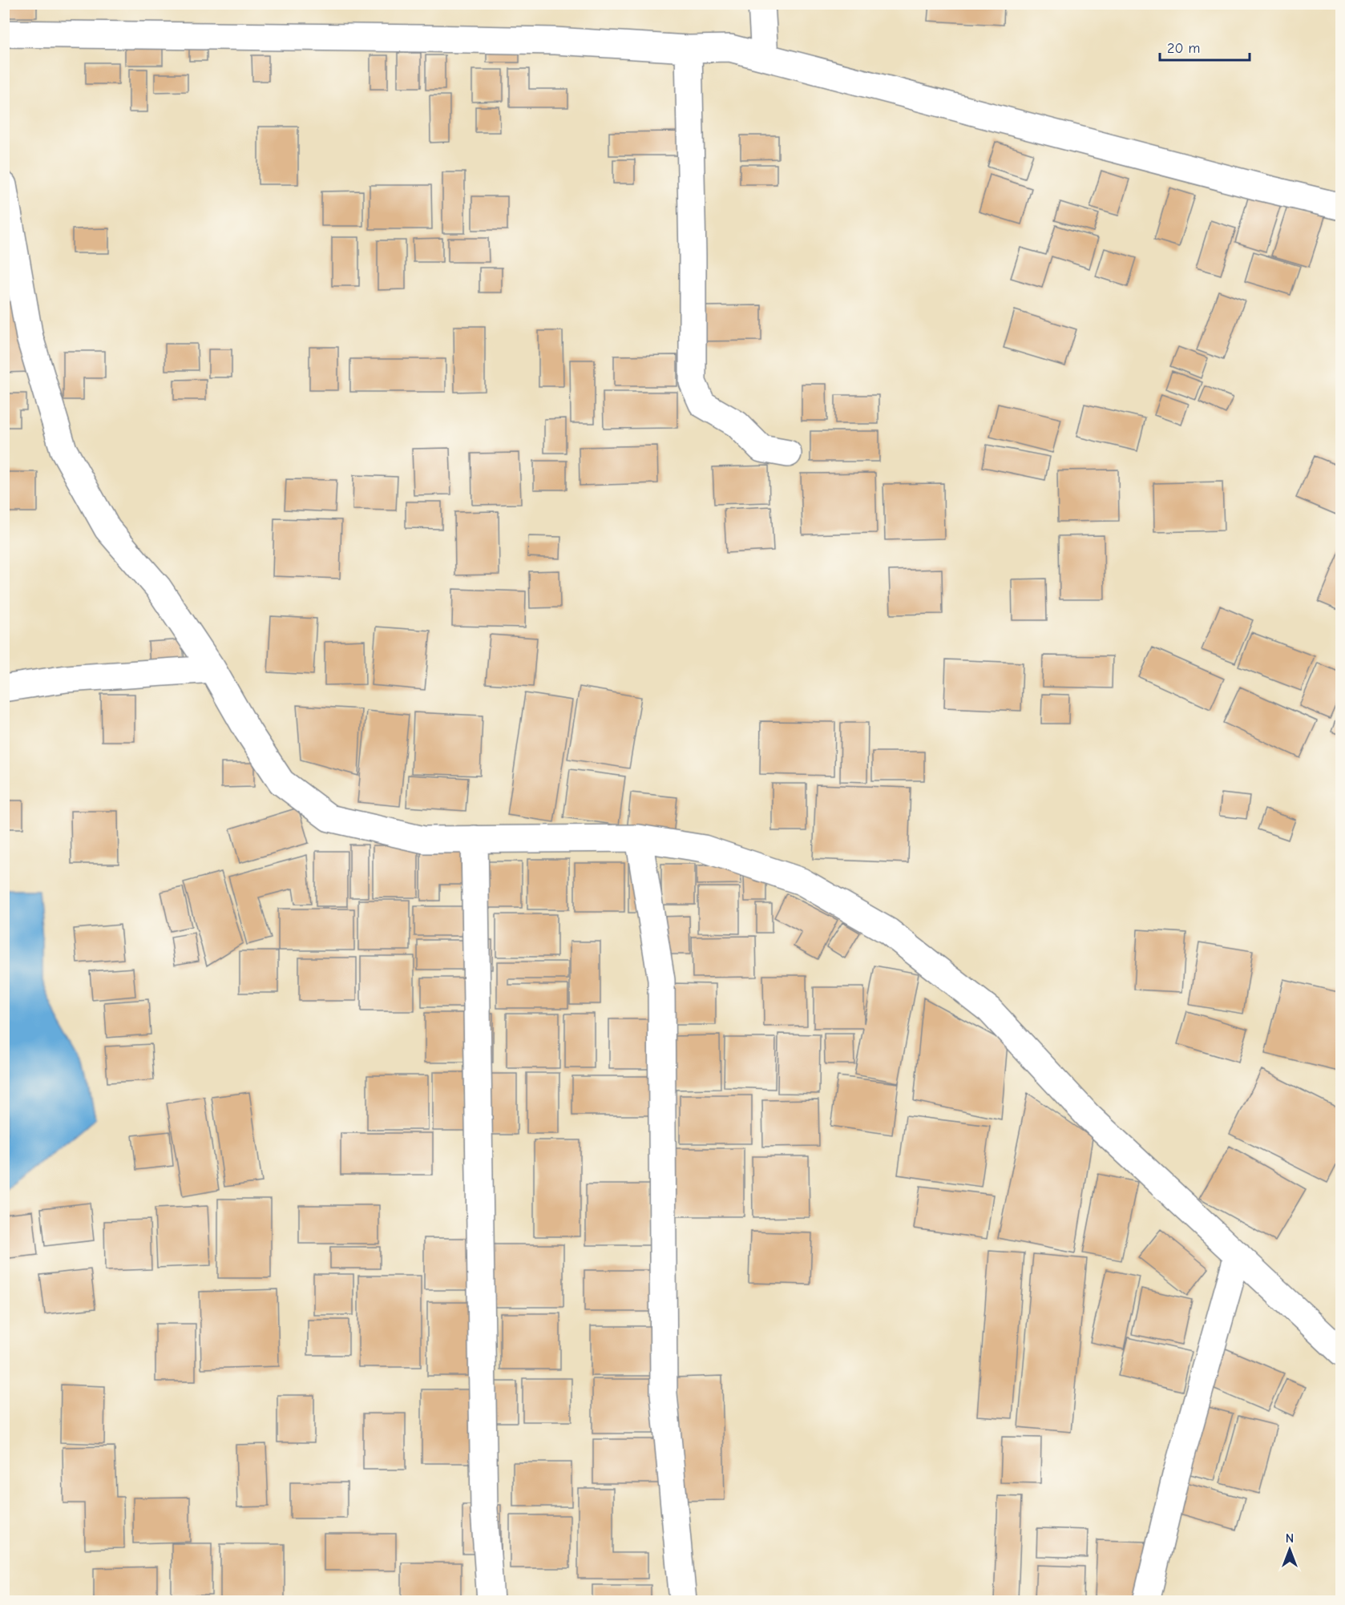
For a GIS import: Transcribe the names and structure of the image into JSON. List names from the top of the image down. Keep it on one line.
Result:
{"scale_bar":"20 m","north":"top"}
